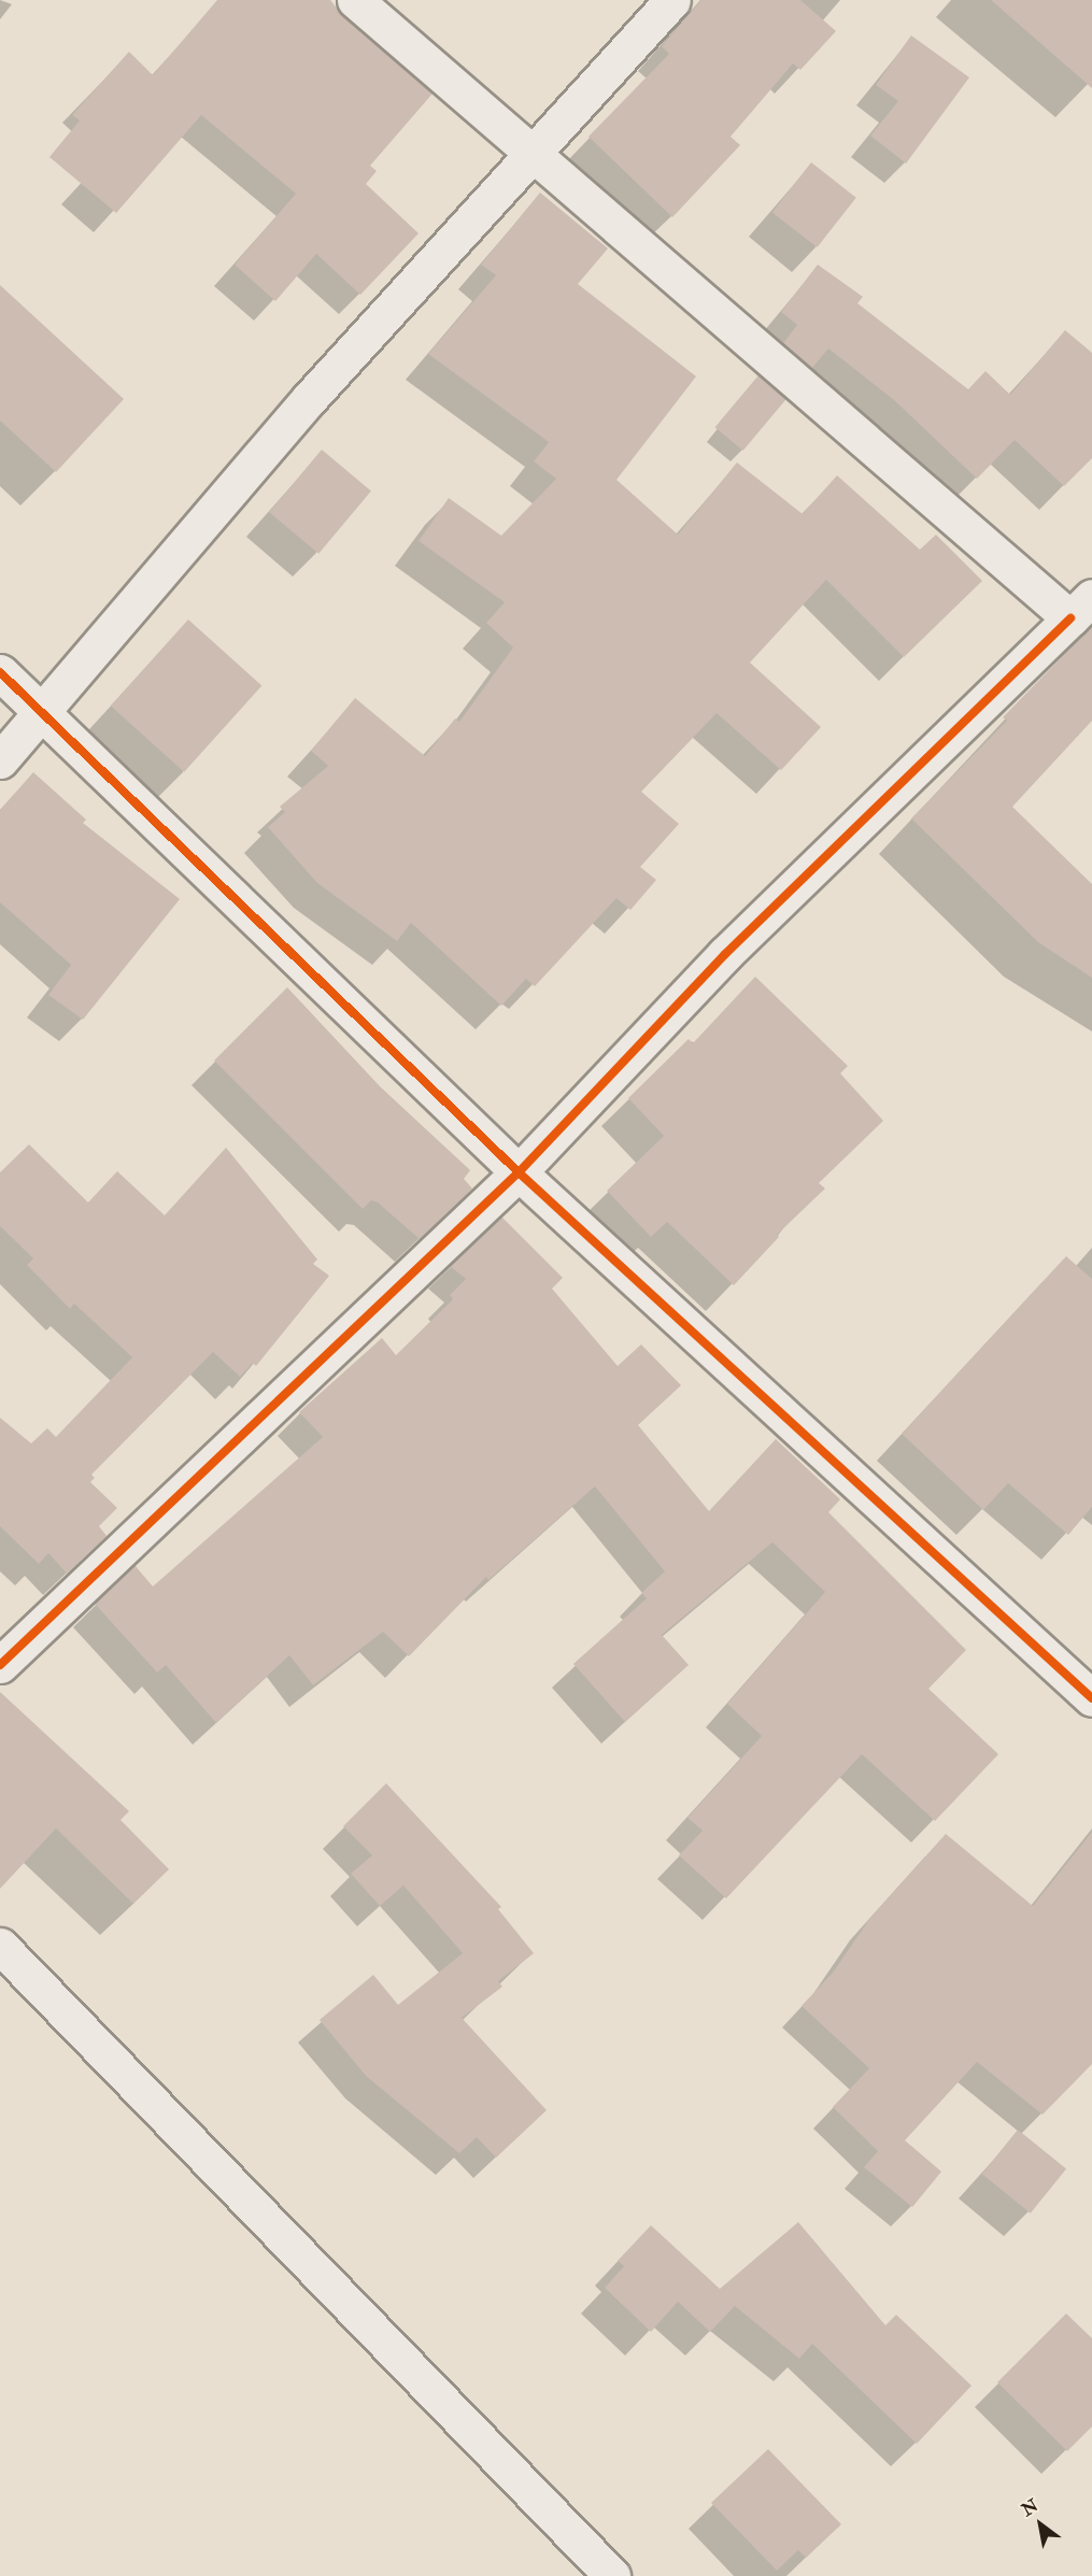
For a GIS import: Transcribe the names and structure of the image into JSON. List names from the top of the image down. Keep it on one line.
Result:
{"north":"top left"}
